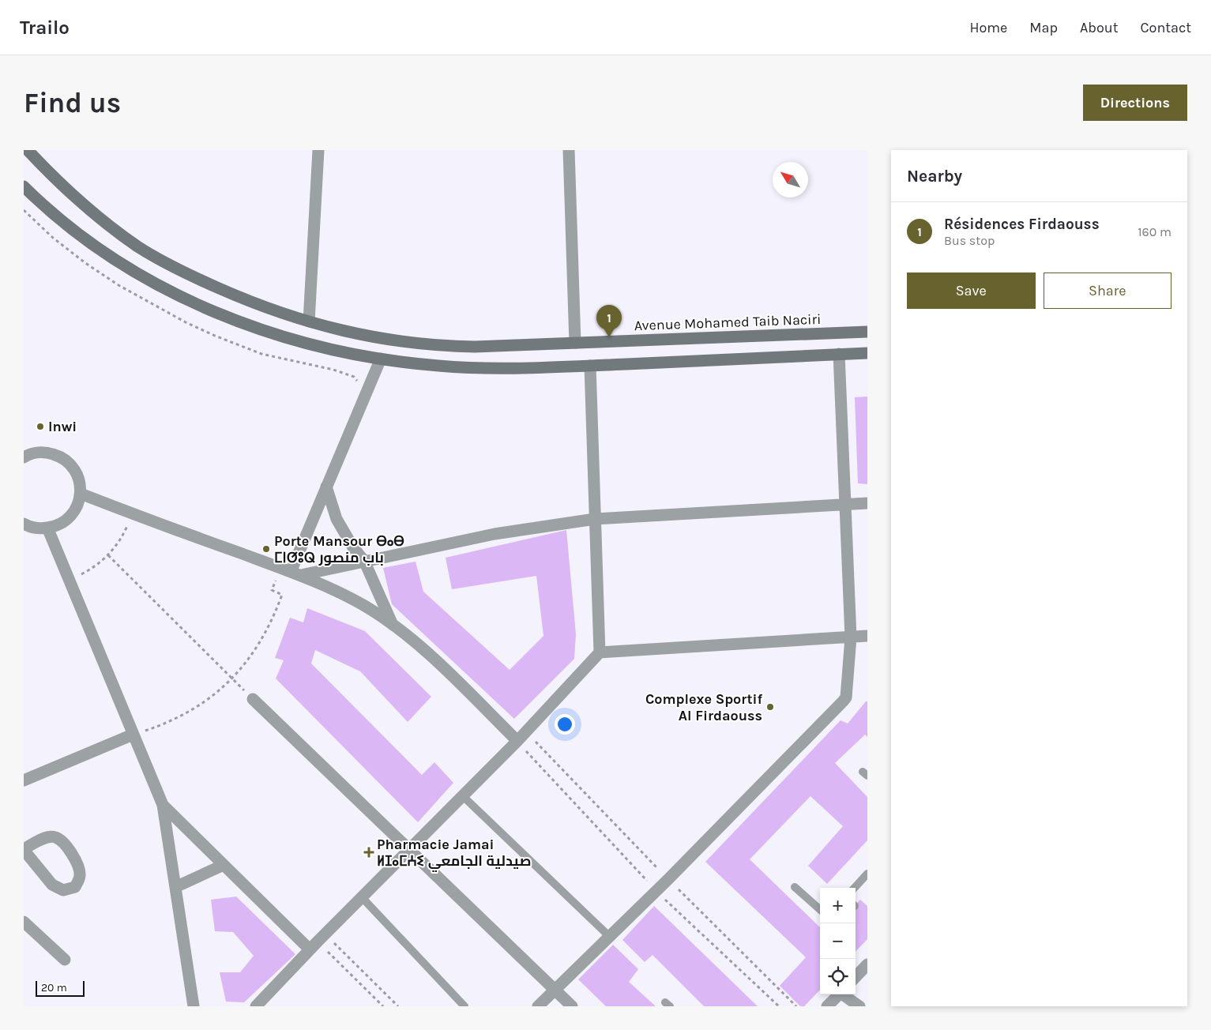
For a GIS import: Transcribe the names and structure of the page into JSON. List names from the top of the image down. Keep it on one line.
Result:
{"streets":{"street":["Avenue Mohamed Taib Naciri"]},"places":{"other":["Inwi","Porte Mansour ⴱⴰⴱ ⵎⵏⵚⵓⵕ باب منصور","Complexe Sportif Al Firdaouss"],"health":["Pharmacie Jamai ⵍⵊⴰⵎⵄⵉ صيدلية الجامعي"]},"scale_bar":"20 m","north":"top left","page":{"header":"Trailo","nav":["Home","Map","About","Contact"],"buttons":["Directions",["Save","Share"]],"title":"Find us","heading":"Nearby","list":[{"mark":"1","name":"Résidences Firdaouss","note":"Bus stop","value":"160 m"}],"pins":"1","map_buttons":["+","−"],"scale":"20 m"}}
